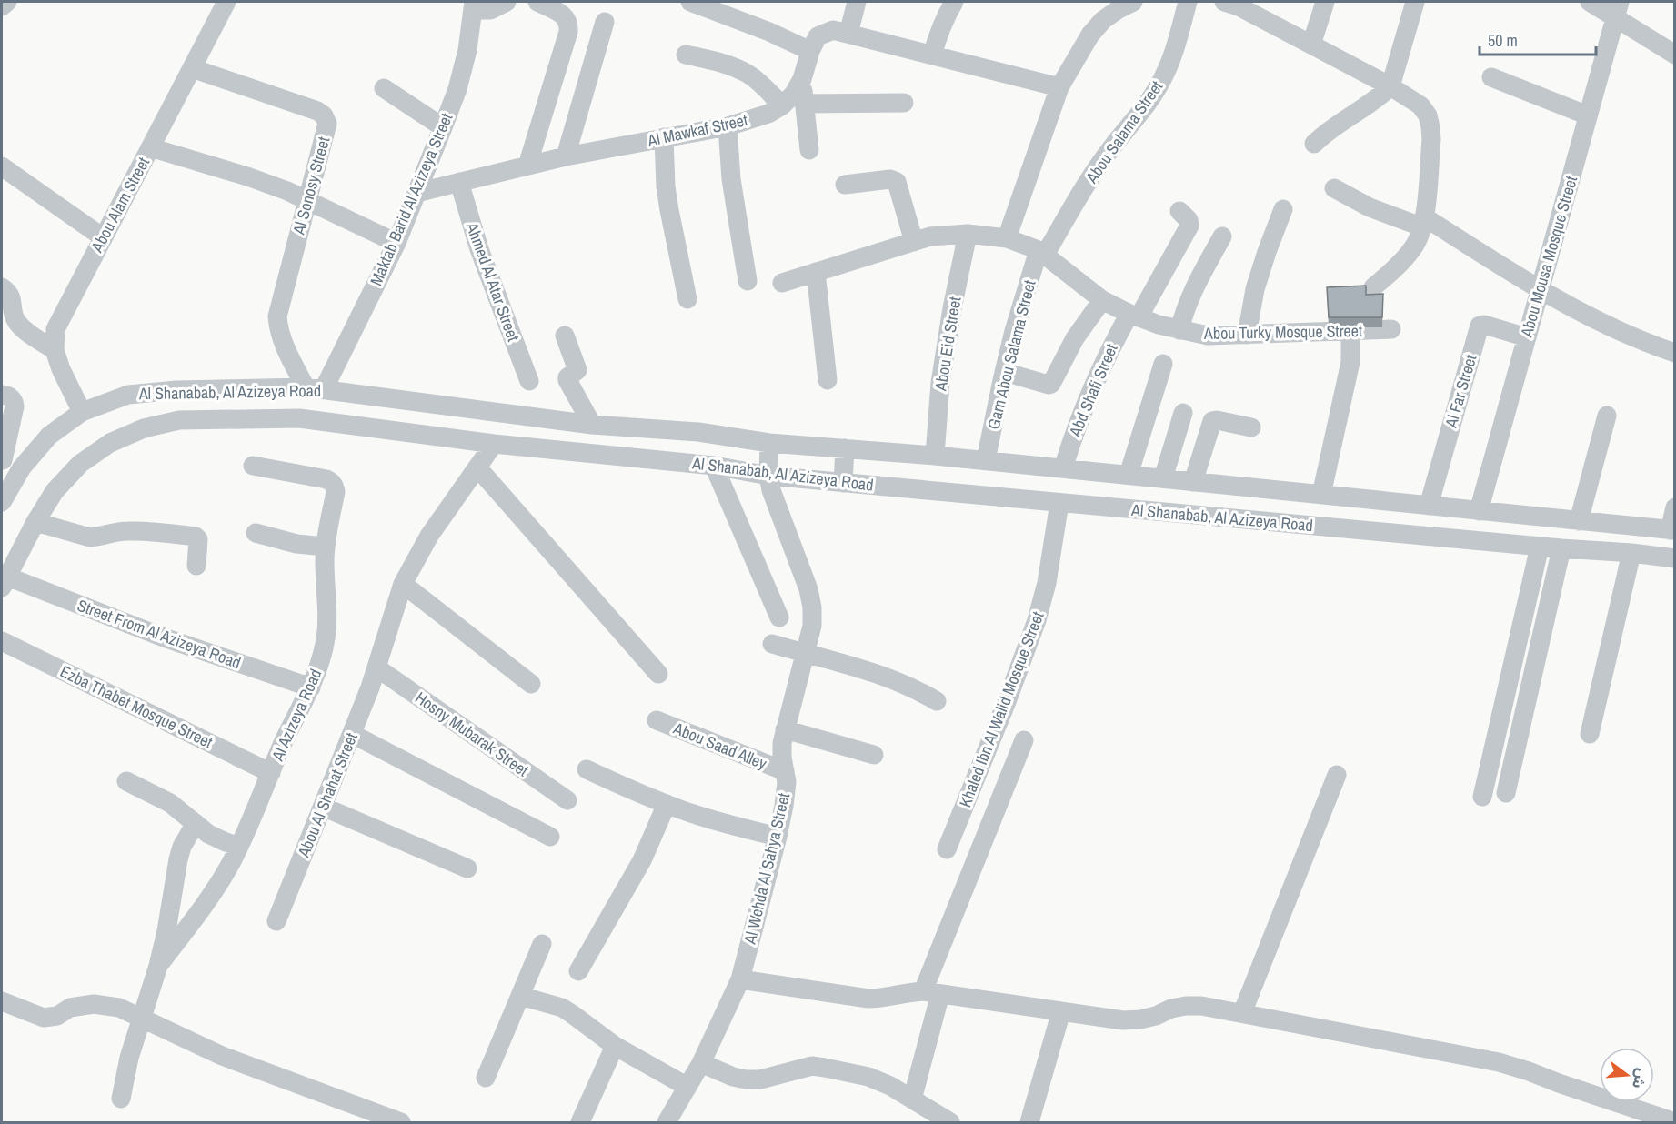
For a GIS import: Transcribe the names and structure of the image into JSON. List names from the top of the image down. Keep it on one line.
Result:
{"streets":{"street":["Al Mawkaf Street","Abou Salama Street","Al Sonosy Street","Maktab Barid Al Azizeya Street","Abou Alam Street","Abou Mousa Mosque Street","Ahmed Al Atar Street","Abou Turky Mosque Street","Abou Eid Street","Garn Abou Salama Street","Abd Shafi Street","Al Far Street","Al Shanabab, Al Azizeya Road","Street From Al Azizeya Road","Ezba Thabet Mosque Street","Khaled Ibn Al Walid Mosque Street","Al Azizeya Road","Hosny Mubarak Street","Abou Saad Alley","Abou Al Shahat Street","Al Wehda Al Sahya Street"]},"crossings":[["Al Mawkaf Street","Maktab Barid Al Azizeya Street"],["Al Mawkaf Street","Ahmed Al Atar Street"],["Abou Salama Street","Abou Turky Mosque Street"],["Abou Salama Street","Garn Abou Salama Street"],["Al Sonosy Street","Maktab Barid Al Azizeya Street"],["Al Sonosy Street","Abou Alam Street"],["Al Sonosy Street","Al Shanabab, Al Azizeya Road"],["Maktab Barid Al Azizeya Street","Al Shanabab, Al Azizeya Road"],["Abou Alam Street","Al Shanabab, Al Azizeya Road"],["Abou Mousa Mosque Street","Al Far Street"],["Abou Mousa Mosque Street","Al Shanabab, Al Azizeya Road"],["Abou Turky Mosque Street","Abou Eid Street"],["Abou Turky Mosque Street","Garn Abou Salama Street"],["Abou Turky Mosque Street","Abd Shafi Street"],["Abou Eid Street","Al Shanabab, Al Azizeya Road"],["Garn Abou Salama Street","Al Shanabab, Al Azizeya Road"],["Abd Shafi Street","Al Shanabab, Al Azizeya Road"],["Al Far Street","Al Shanabab, Al Azizeya Road"],["Al Shanabab, Al Azizeya Road","Street From Al Azizeya Road"],["Al Shanabab, Al Azizeya Road","Khaled Ibn Al Walid Mosque Street"],["Al Shanabab, Al Azizeya Road","Abou Al Shahat Street"],["Al Shanabab, Al Azizeya Road","Al Wehda Al Sahya Street"],["Street From Al Azizeya Road","Al Azizeya Road"],["Ezba Thabet Mosque Street","Al Azizeya Road"],["Hosny Mubarak Street","Abou Al Shahat Street"],["Abou Saad Alley","Al Wehda Al Sahya Street"]],"scale_bar":"50 m","north":"right"}
